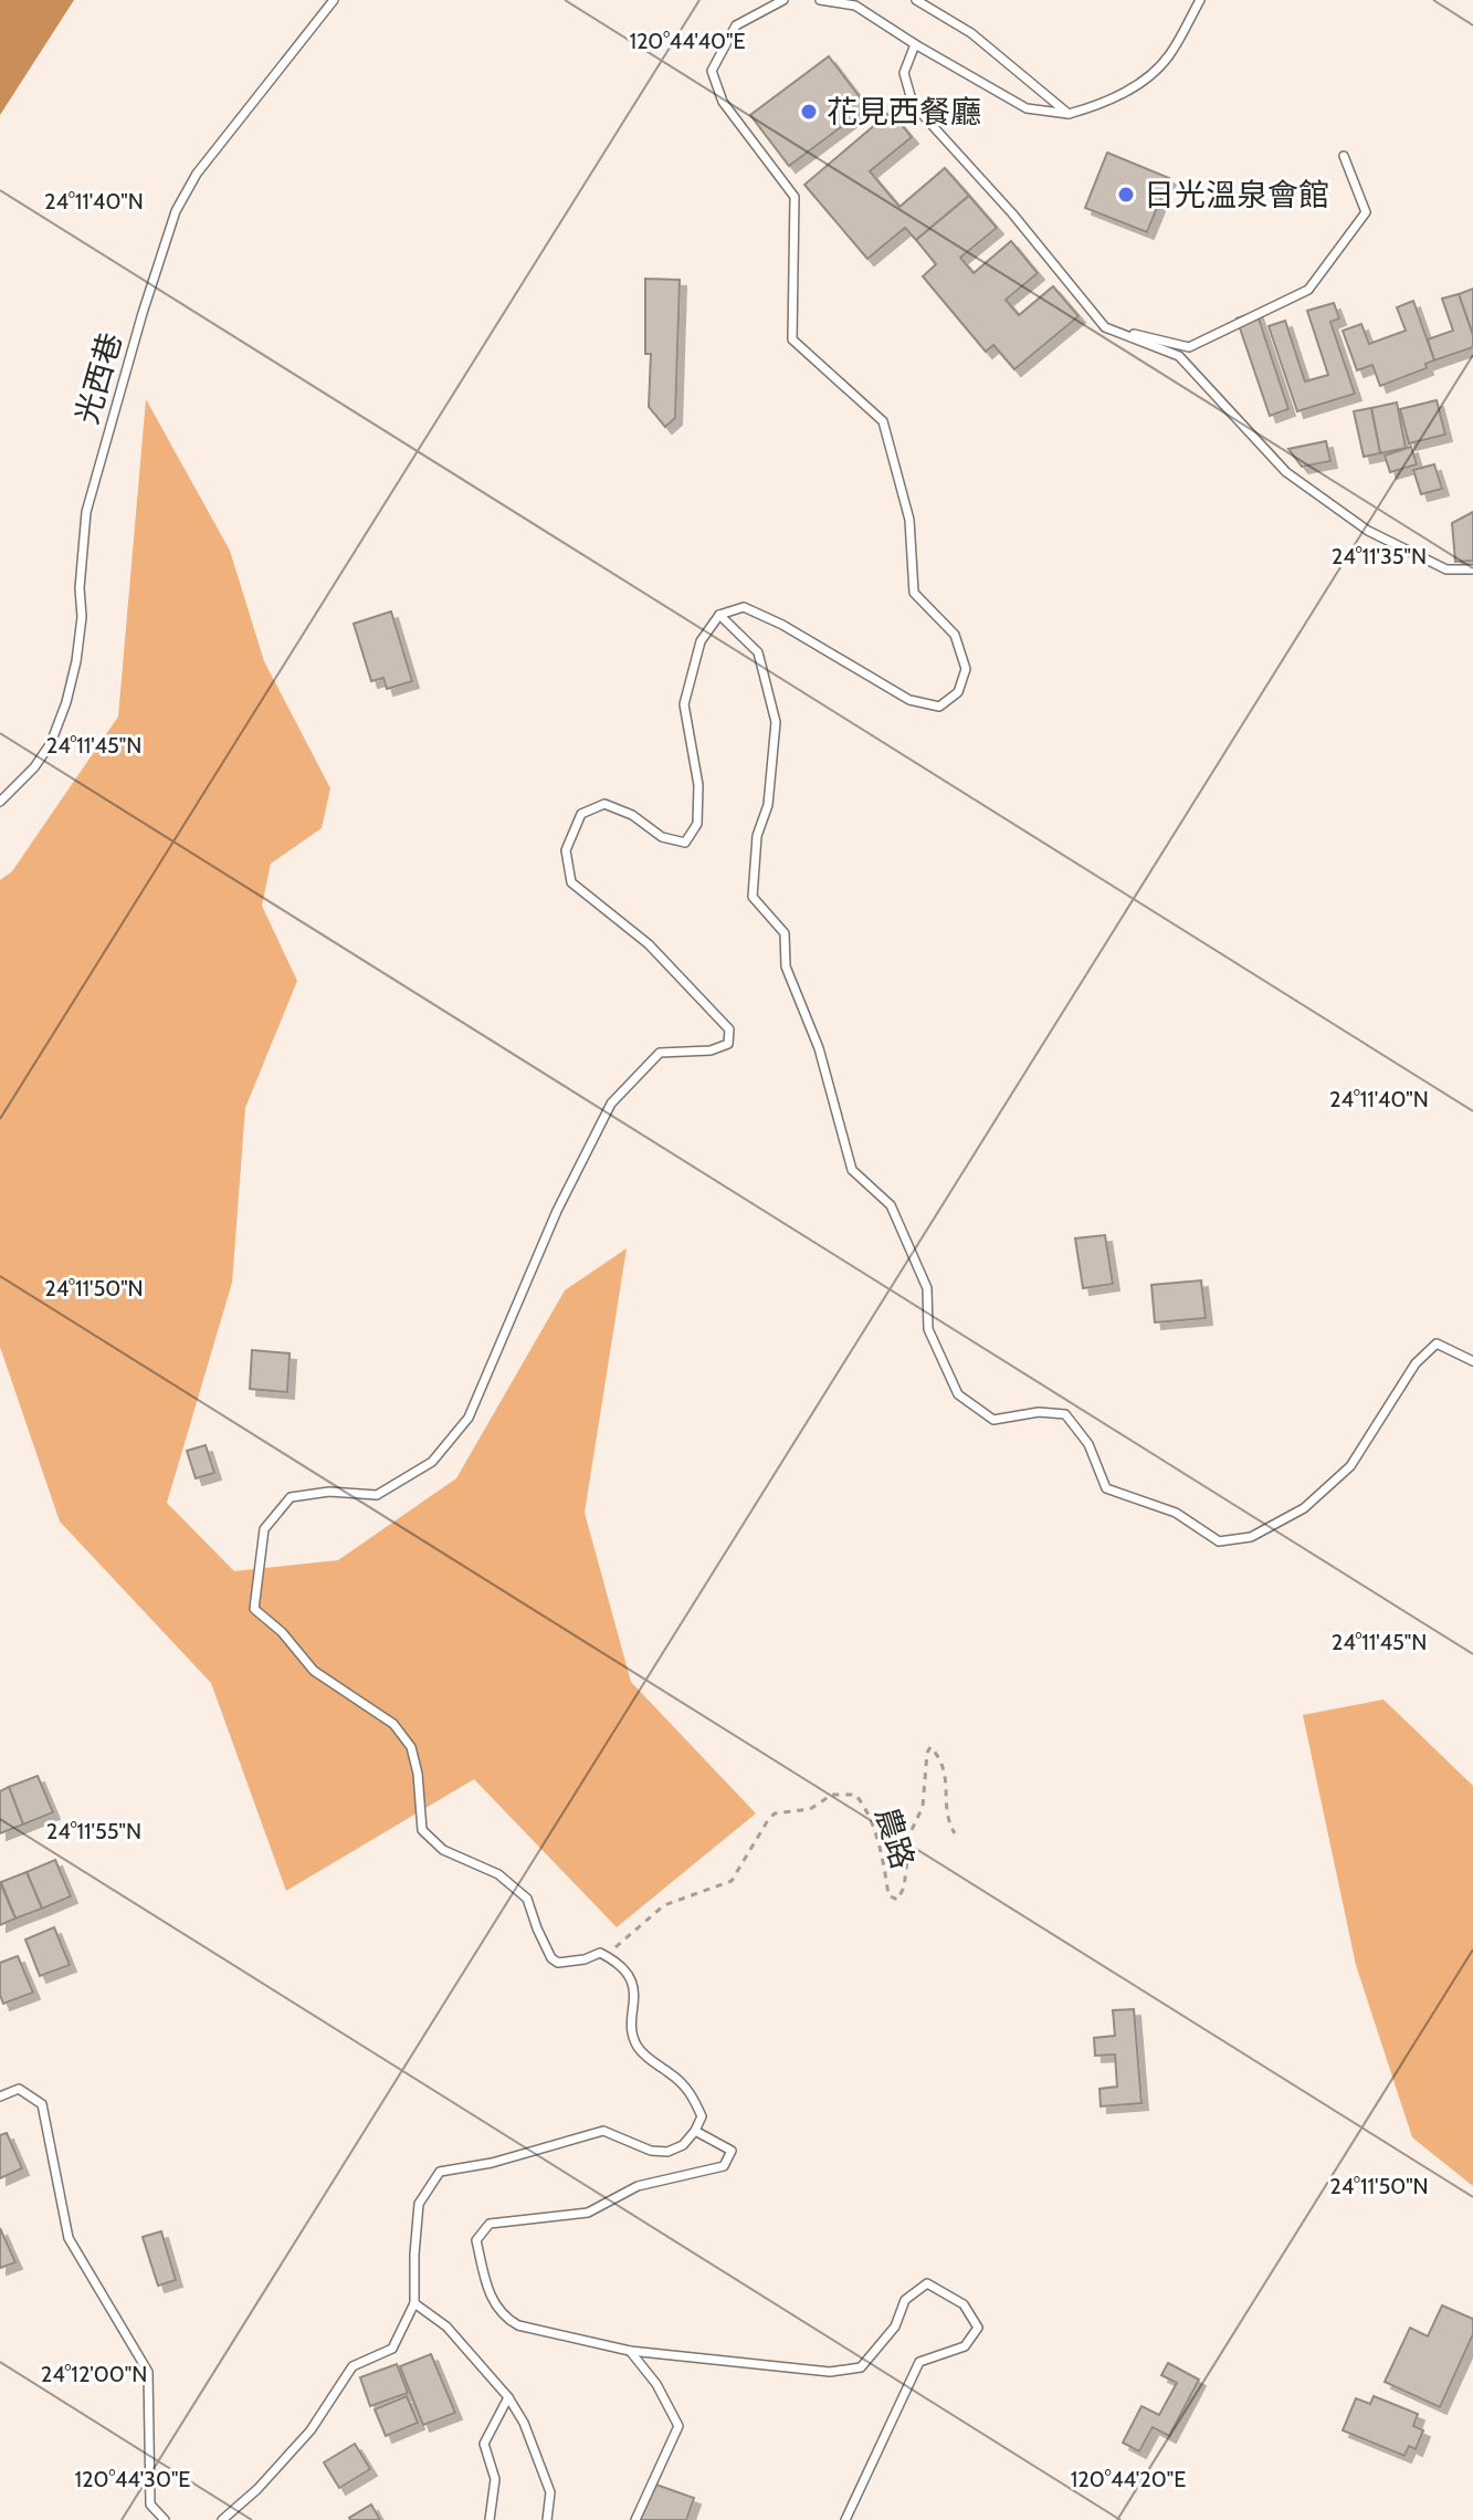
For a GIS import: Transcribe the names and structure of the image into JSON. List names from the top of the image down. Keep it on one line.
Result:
{"streets":{"lane":["光西巷"],"path":["農路"]},"places":["花見西餐廳","日光溫泉會館"],"coordinates":["120°44'40\"E","24°11'40\"N","24°11'35\"N","24°11'45\"N","24°11'50\"N","24°11'55\"N","24°12'00\"N","120°44'30\"E","120°44'20\"E"]}
